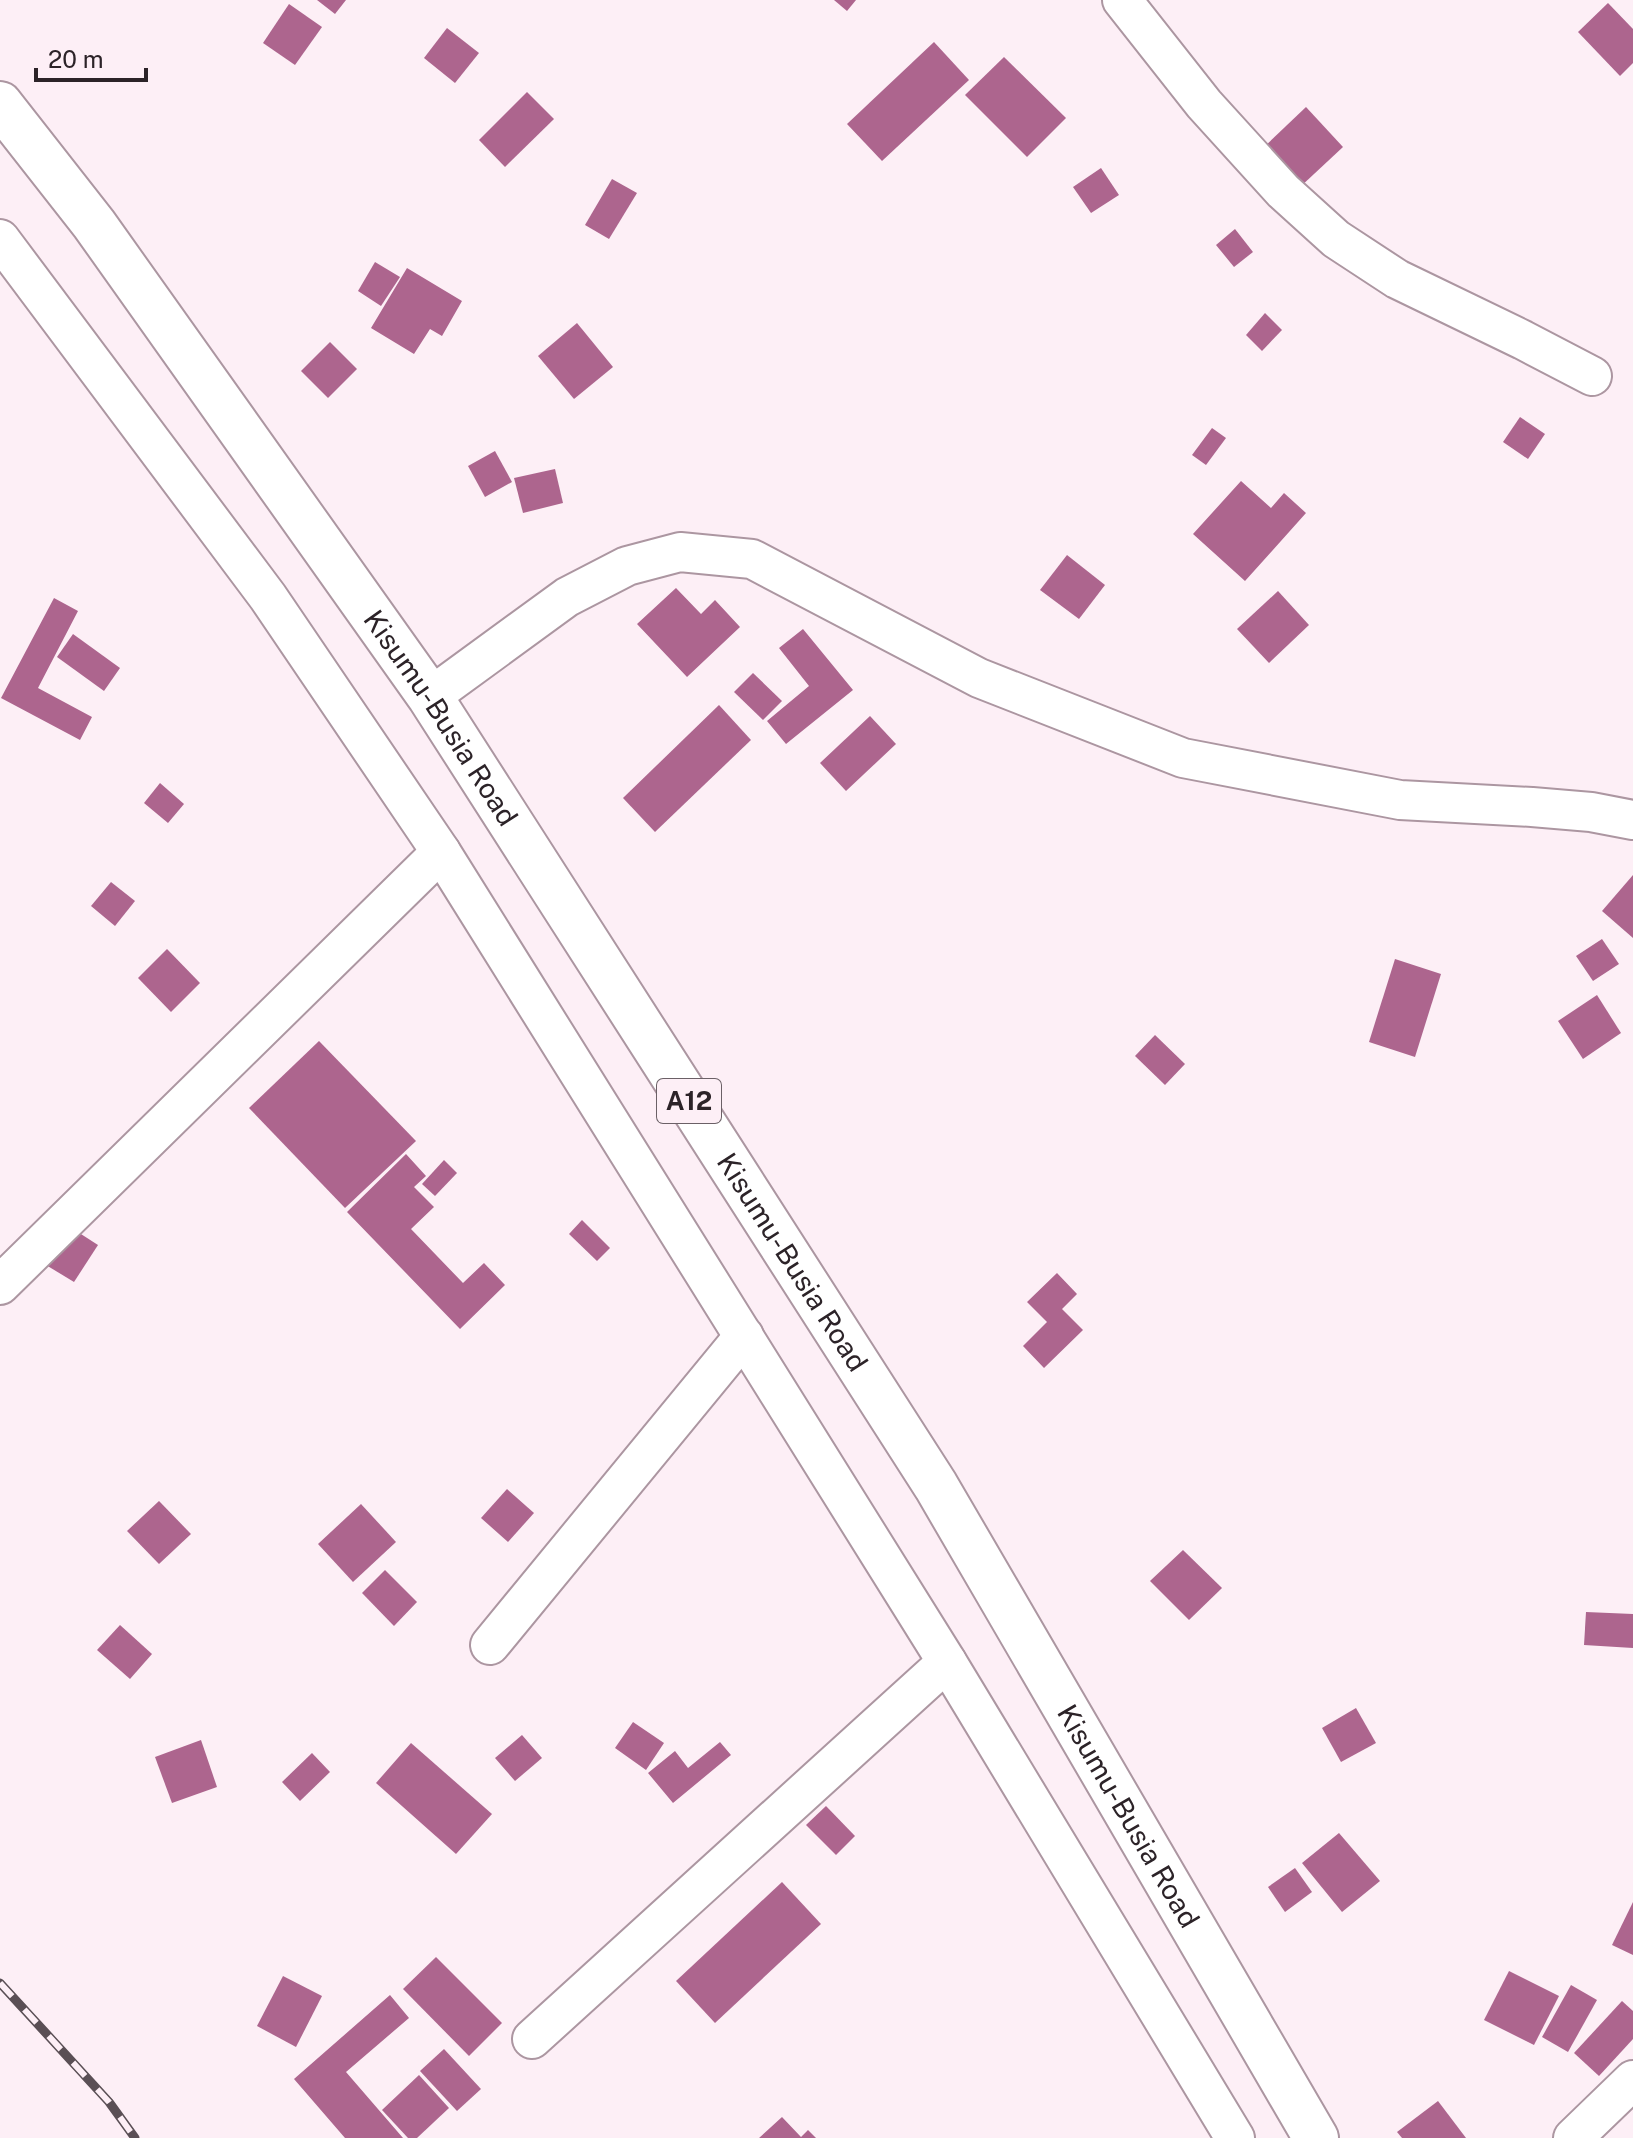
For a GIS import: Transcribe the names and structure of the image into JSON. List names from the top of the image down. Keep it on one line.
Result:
{"streets":{"highway":["Kisumu-Busia Road","A12"]},"scale_bar":"20 m"}
